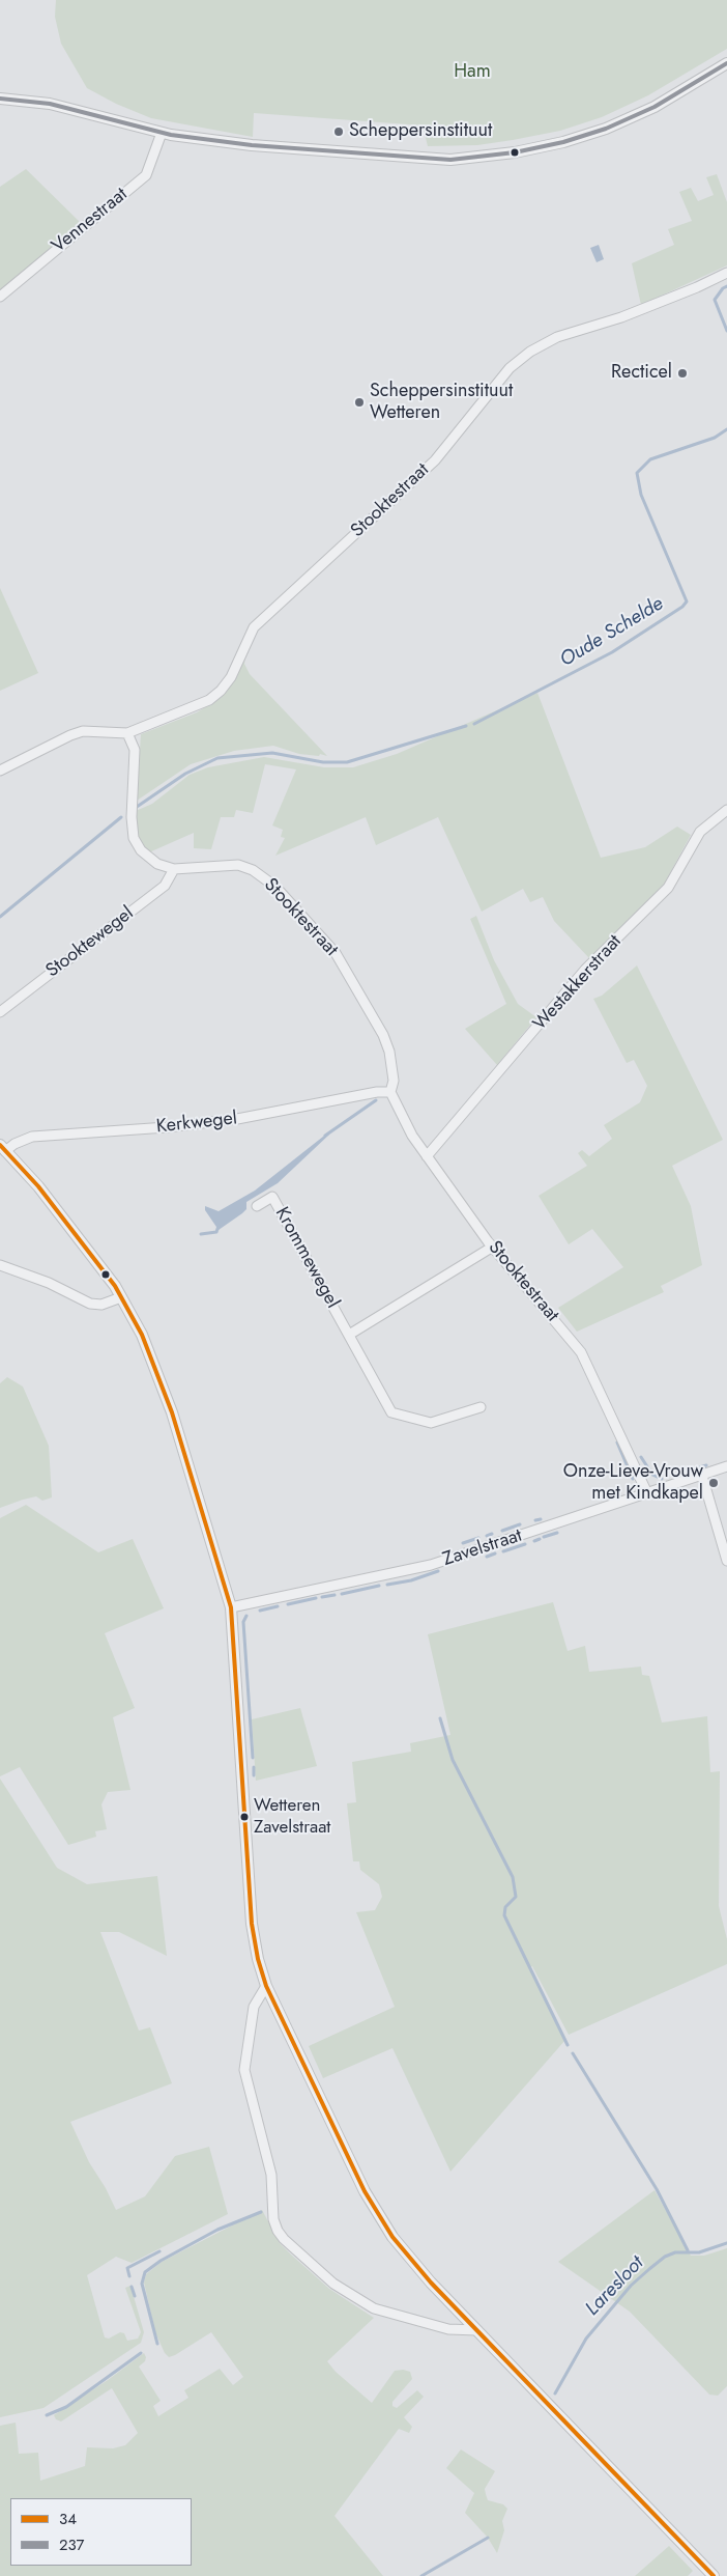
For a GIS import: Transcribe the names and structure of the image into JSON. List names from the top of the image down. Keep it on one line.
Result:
{"streets":{"street":["Vennestraat","Stooktestraat","Stooktewegel","Westakkerstraat","Kerkwegel","Krommewegel","Zavelstraat"]},"crossings":[["Stooktestraat","Stooktewegel"],["Stooktestraat","Westakkerstraat"],["Stooktestraat","Kerkwegel"],["Stooktestraat","Zavelstraat"]],"water":["Oude Schelde","Laresloot"],"parks":["Ham"],"places":["Scheppersinstituut","Recticel","Scheppersinstituut Wetteren","Onze-Lieve-Vrouw met Kindkapel","Wetteren Zavelstraat"],"lines":["transit line 237","transit line 34"],"legend":["34","237"]}
